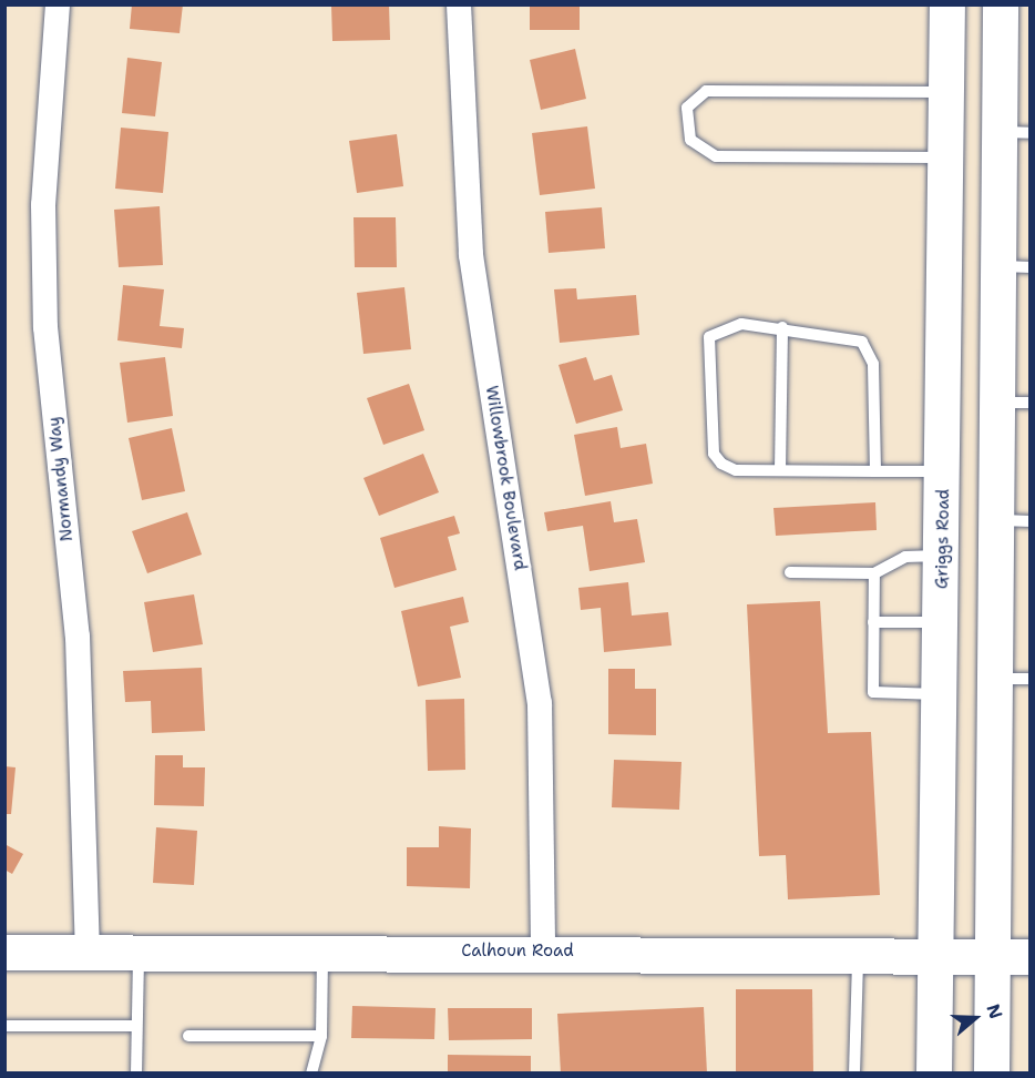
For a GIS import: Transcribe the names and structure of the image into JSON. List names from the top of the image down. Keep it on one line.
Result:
{"streets":{"main road":["Griggs Road","Calhoun Road"],"street":["Willowbrook Boulevard","Normandy Way"]},"crossings":[["Willowbrook Boulevard","Calhoun Road"],["Normandy Way","Calhoun Road"],["Griggs Road","Calhoun Road"]],"north":"right"}
